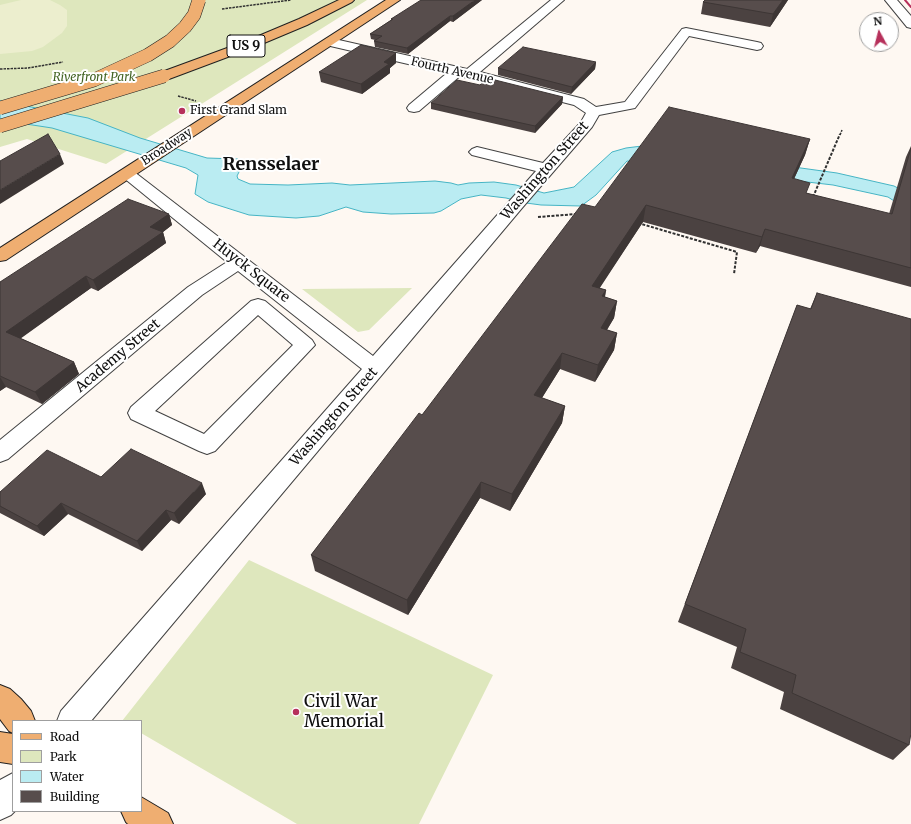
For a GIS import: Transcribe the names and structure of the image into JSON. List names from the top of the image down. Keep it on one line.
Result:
{"streets":{"main road":["US 9","Broadway"],"street":["Fourth Avenue","Washington Street","Huyck Square","Academy Street"]},"crossings":[["Fourth Avenue","Broadway"],["Fourth Avenue","Washington Street"],["Broadway","Huyck Square"],["Washington Street","Huyck Square"],["Huyck Square","Academy Street"]],"districts":["Rensselaer"],"parks":["Riverfront Park"],"places":["First Grand Slam","Civil War Memorial"],"legend":["Road","Park","Water","Building"],"north":"top"}
